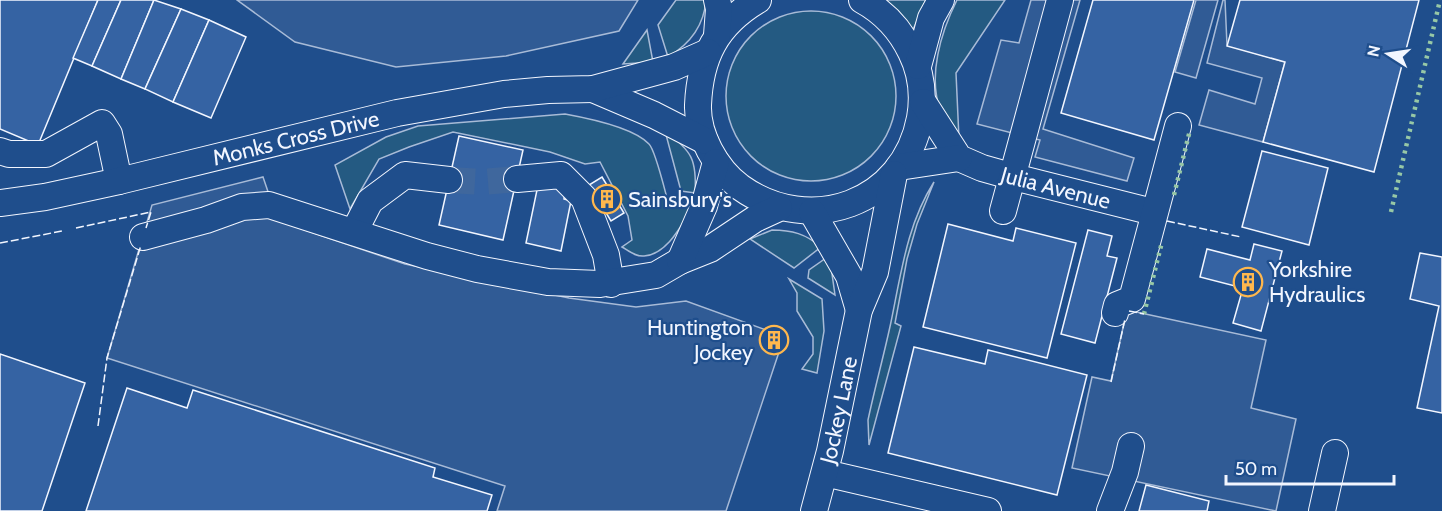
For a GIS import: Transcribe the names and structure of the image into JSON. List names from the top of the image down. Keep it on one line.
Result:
{"streets":{"street":["Monks Cross Drive","Julia Avenue","Jockey Lane"]},"places":{"building":["Sainsbury's","Yorkshire Hydraulics","Huntington Jockey"]},"scale_bar":"50 m","north":"left"}
